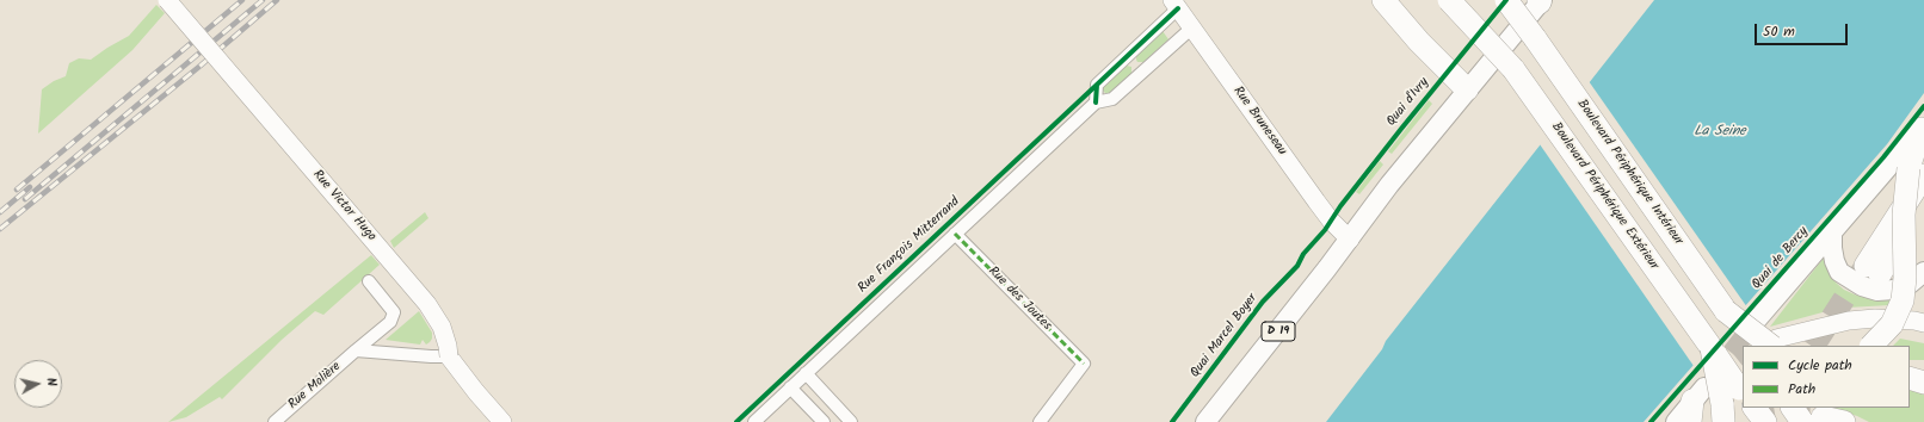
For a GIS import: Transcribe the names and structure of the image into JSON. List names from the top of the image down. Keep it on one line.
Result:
{"streets":{"highway":["Boulevard Périphérique Intérieur","Boulevard Périphérique Extérieur"],"main road":["Rue Bruneseau","Rue Victor Hugo","Quai de Bercy","D 19"],"street":["Rue François Mitterrand","Rue des Joutes","Rue Molière"],"cycle path":["Quai d'Ivry"]},"crossings":[["Rue Bruneseau","Rue François Mitterrand"],["Rue Bruneseau","D 19"],["Rue François Mitterrand","Rue des Joutes"]],"water":["La Seine"],"legend":["Cycle path","Path"],"scale_bar":"50 m","north":"right"}
